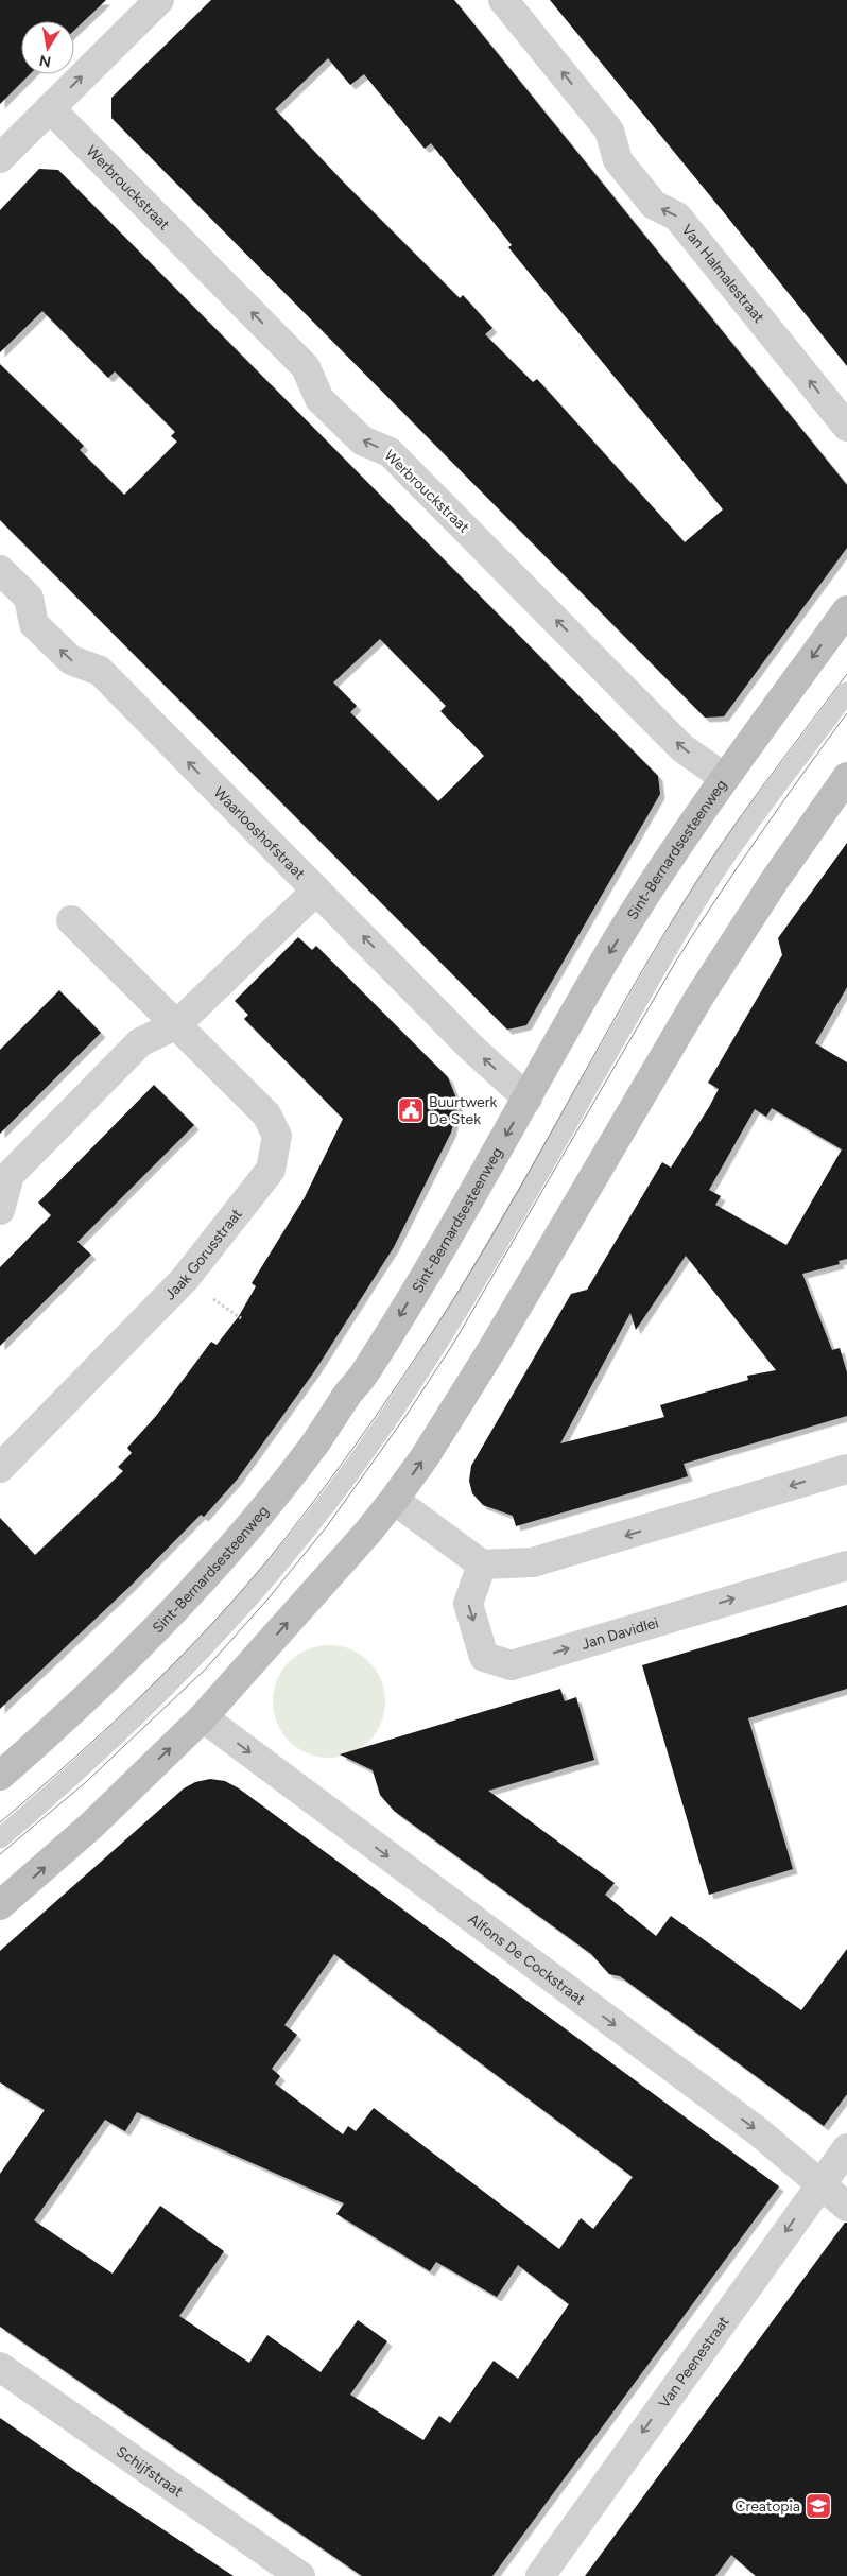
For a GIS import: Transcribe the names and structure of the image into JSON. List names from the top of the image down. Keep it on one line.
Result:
{"streets":{"street":["Werbrouckstraat","Van Halmalestraat","Waarlooshofstraat","Sint-Bernardsesteenweg","Jaak Gorusstraat","Jan Davidlei","Alfons De Cockstraat","Van Peenestraat","Schijfstraat"]},"crossings":[["Werbrouckstraat","Sint-Bernardsesteenweg"],["Waarlooshofstraat","Sint-Bernardsesteenweg"],["Alfons De Cockstraat","Van Peenestraat"]],"one_way":["Werbrouckstraat","Van Halmalestraat","Waarlooshofstraat","Alfons De Cockstraat","Van Peenestraat"],"places":{"public building":["Buurtwerk De Stek"],"school or university":["Creatopia"]},"north":"bottom"}
